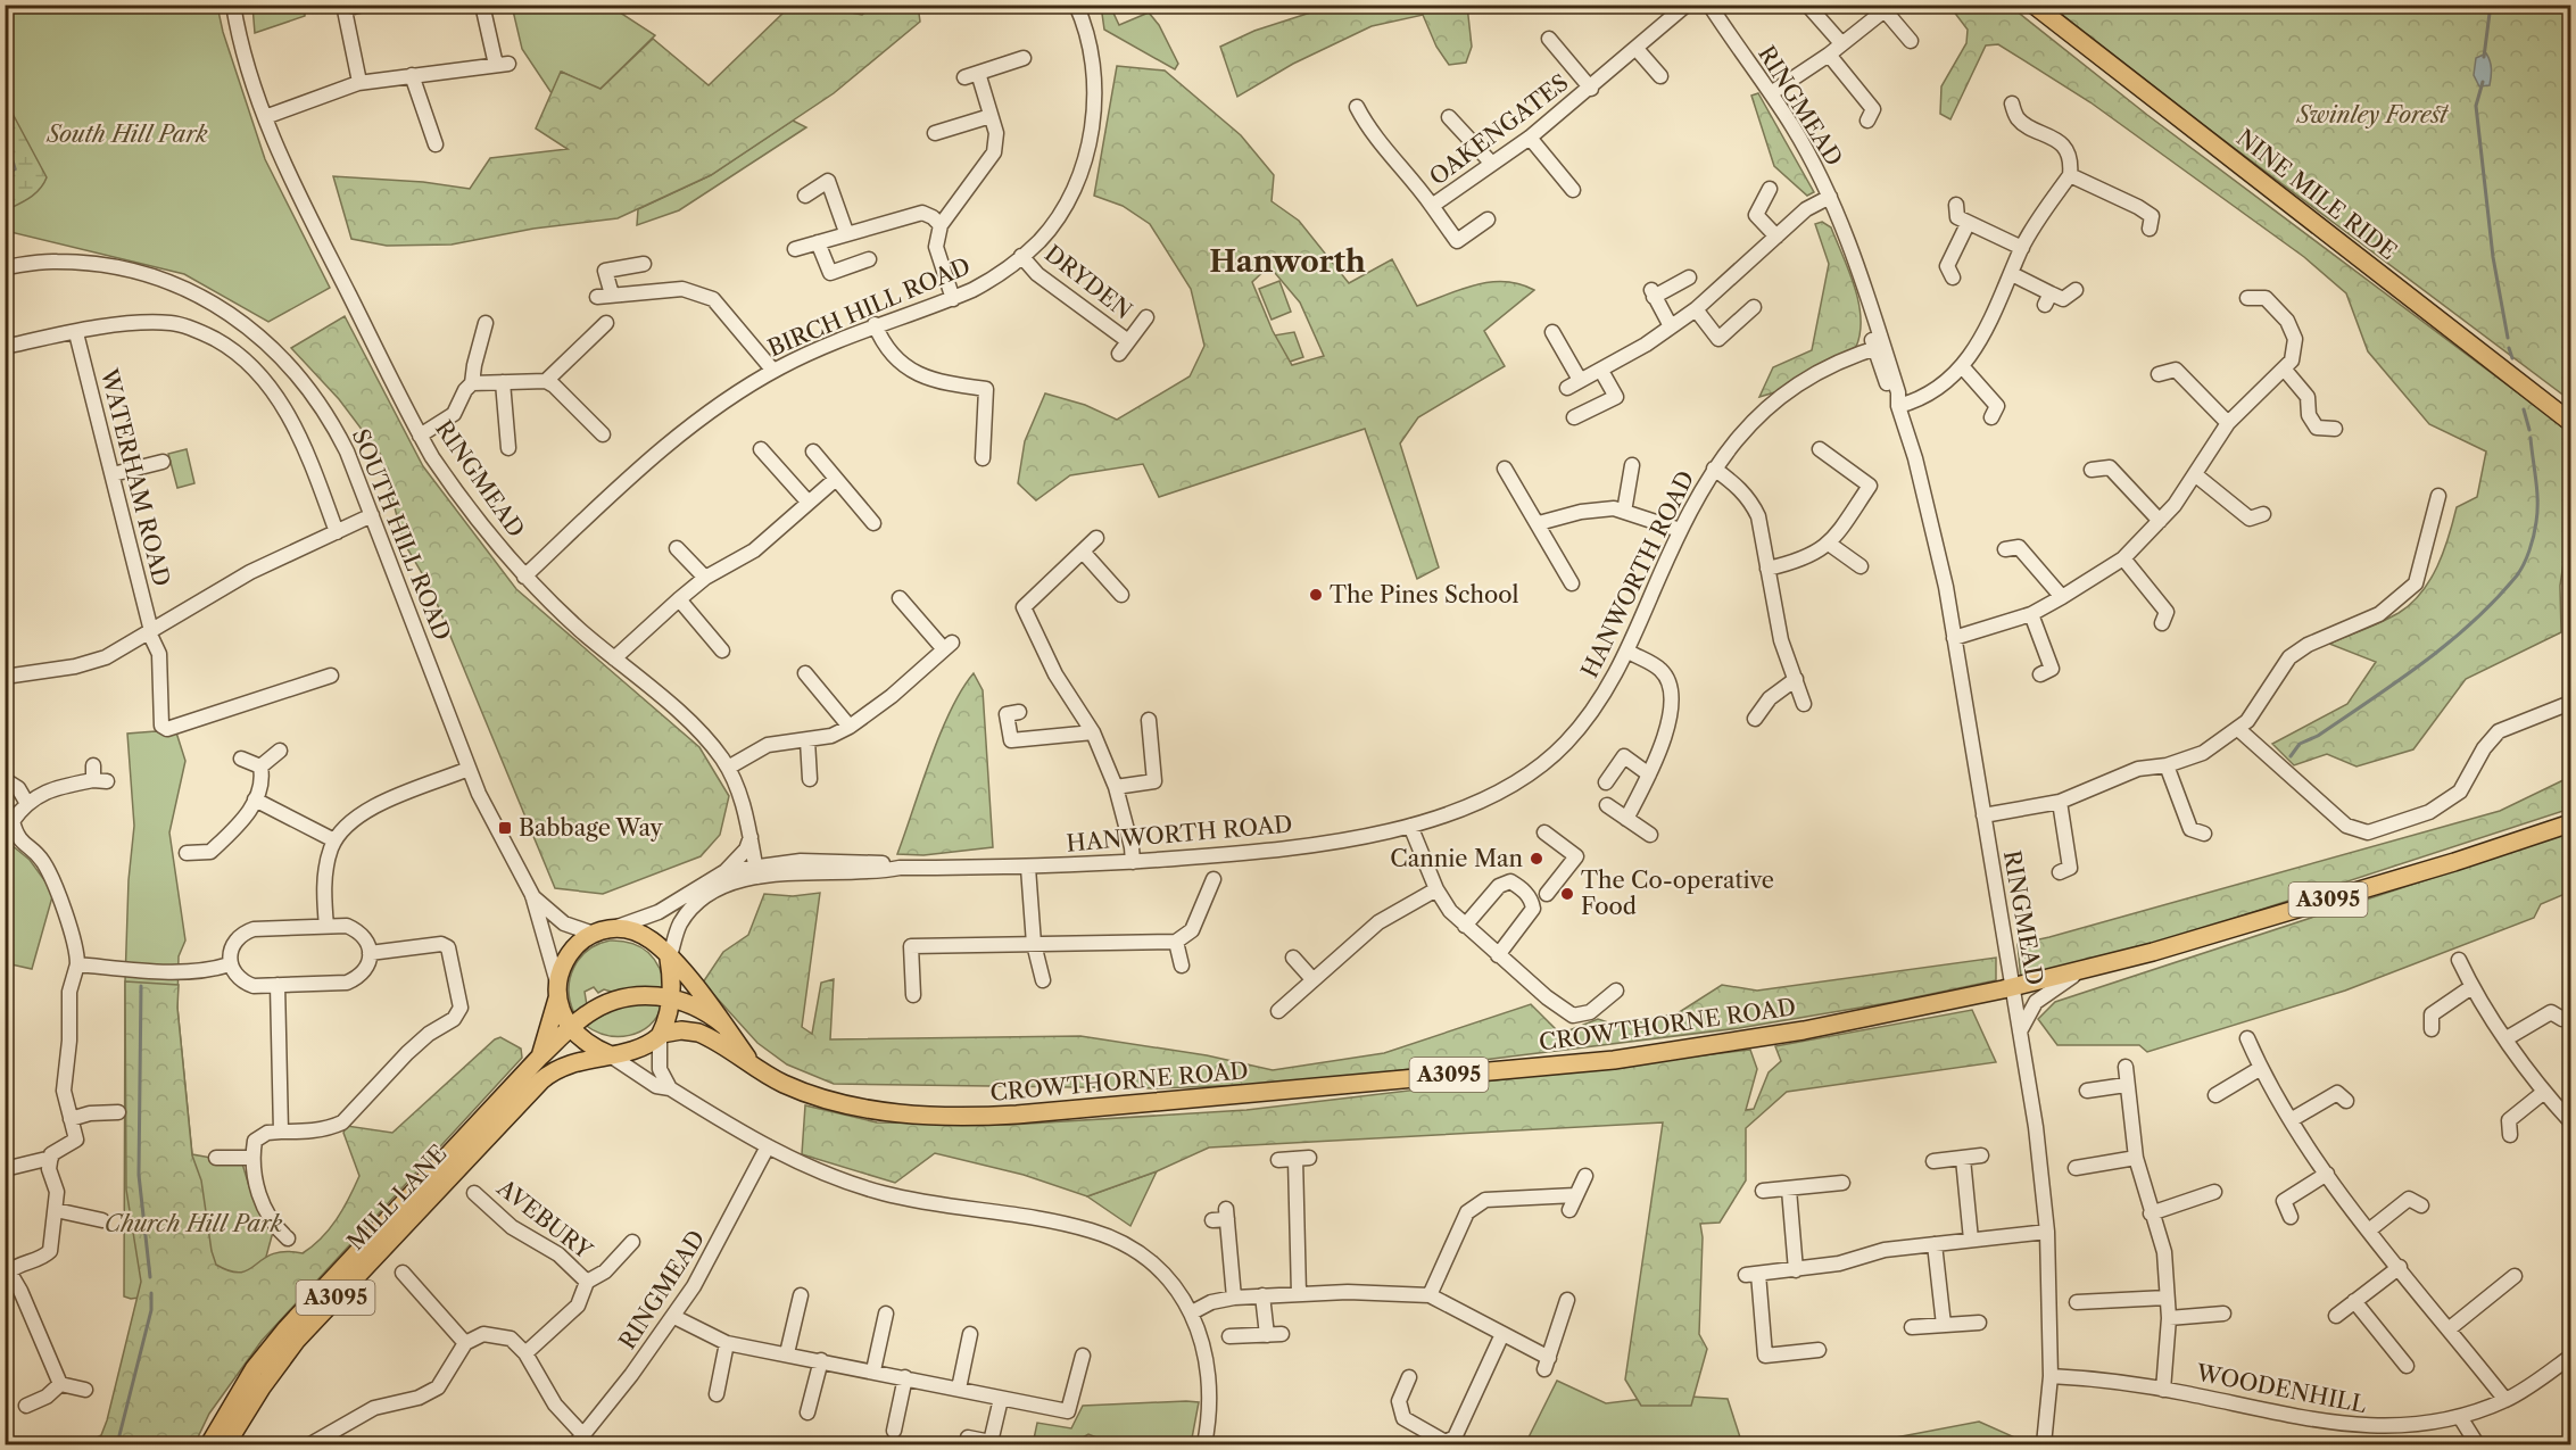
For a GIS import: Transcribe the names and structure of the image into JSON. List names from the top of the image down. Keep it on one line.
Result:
{"streets":{"main road":["NINE MILE RIDE","A3095","CROWTHORNE ROAD","MILL LANE"],"street":["RINGMEAD","OAKENGATES","DRYDEN","BIRCH HILL ROAD","WATERHAM ROAD","SOUTH HILL ROAD","HANWORTH ROAD","AVEBURY","WOODENHILL"]},"crossings":[["RINGMEAD","BIRCH HILL ROAD"],["RINGMEAD","HANWORTH ROAD"],["RINGMEAD","CROWTHORNE ROAD"],["RINGMEAD","WOODENHILL"],["DRYDEN","BIRCH HILL ROAD"],["SOUTH HILL ROAD","MILL LANE"],["HANWORTH ROAD","CROWTHORNE ROAD"],["HANWORTH ROAD","MILL LANE"],["A3095","CROWTHORNE ROAD"],["A3095","MILL LANE"],["CROWTHORNE ROAD","MILL LANE"]],"districts":["Hanworth"],"parks":["Swinley Forest","South Hill Park","Church Hill Park"],"places":{"other":["The Pines School","Cannie Man","The Co-operative Food"],"transit":["Babbage Way"]}}
